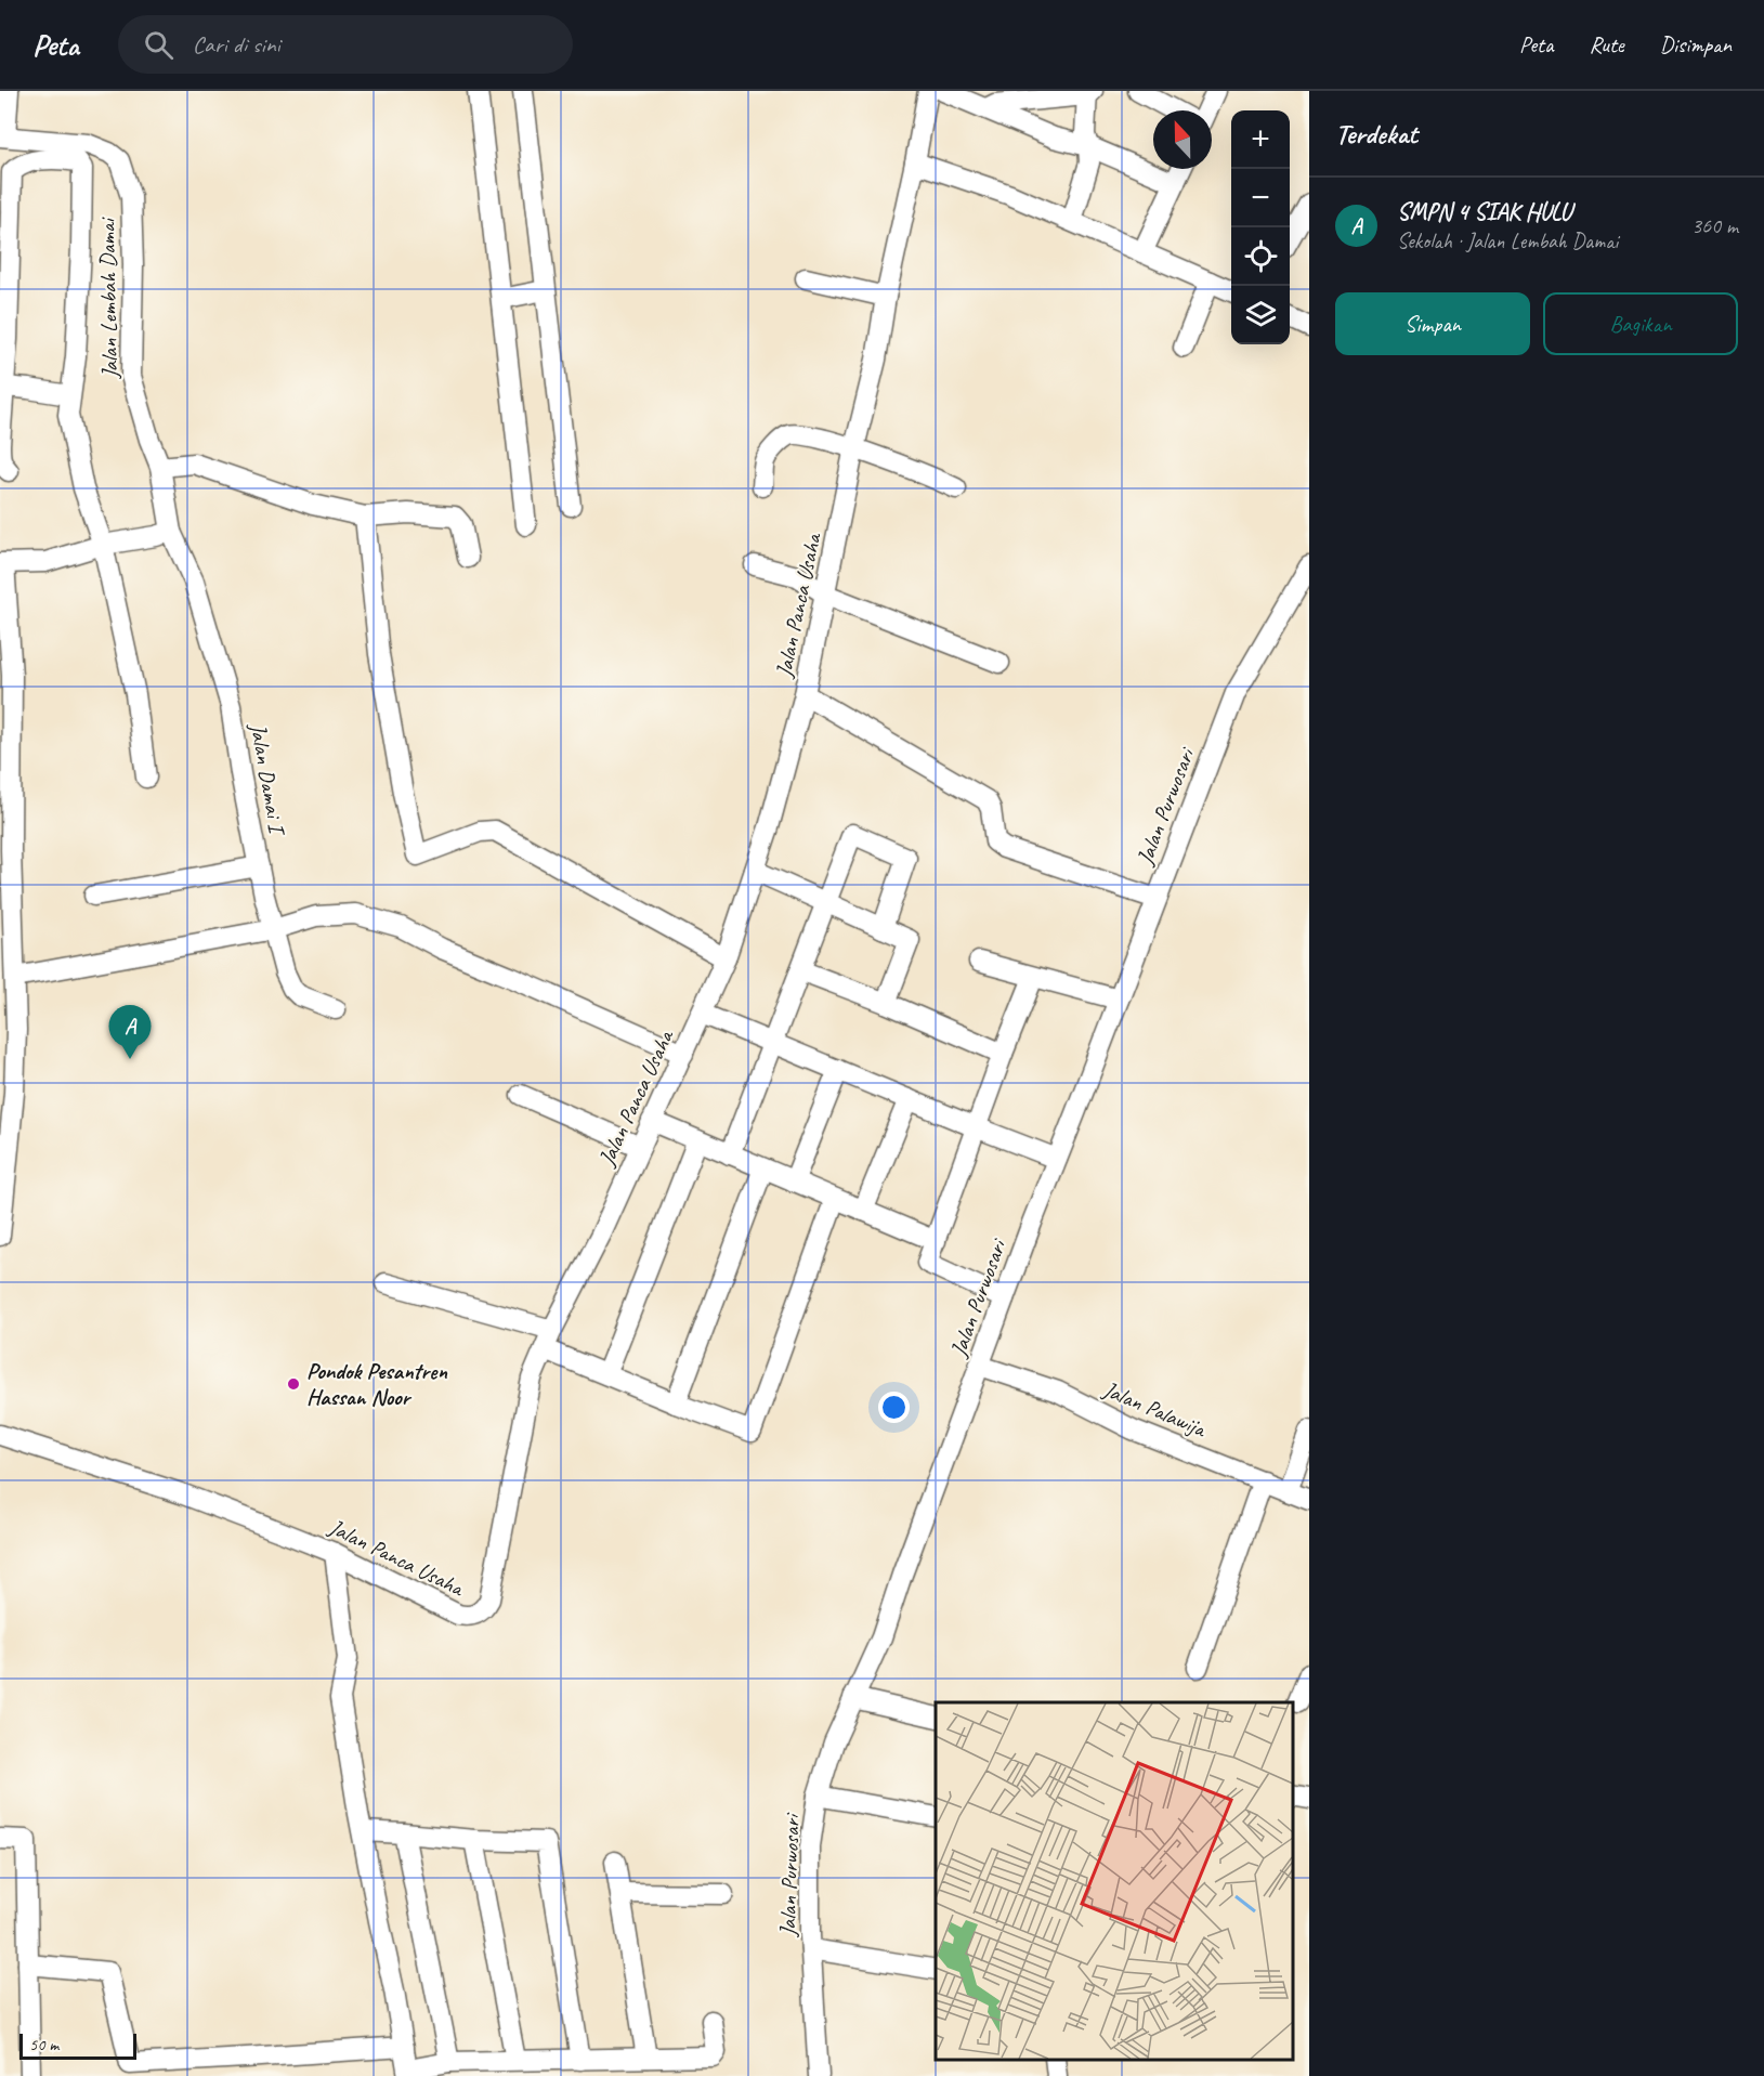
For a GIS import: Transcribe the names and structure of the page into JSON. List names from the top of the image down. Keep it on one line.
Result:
{"streets":{"street":["Jalan Lembah Damai","Jalan Panca Usaha","Jalan Damai I","Jalan Purwosari","Jalan Palawija"]},"crossings":[["Jalan Lembah Damai","Jalan Damai I"],["Jalan Purwosari","Jalan Palawija"]],"places":["Pondok Pesantren Hassan Noor"],"scale_bar":"50 m","north":"top","page":{"header":"Peta","search":"Cari di sini","nav":["Peta","Rute","Disimpan"],"heading":"Terdekat","map_buttons":["+","−"],"list":[{"mark":"A","name":"SMPN 4 SIAK HULU","note":"Sekolah · Jalan Lembah Damai","value":"360 m"}],"buttons":["Simpan","Bagikan"],"pins":"A","scale":"50 m"}}
